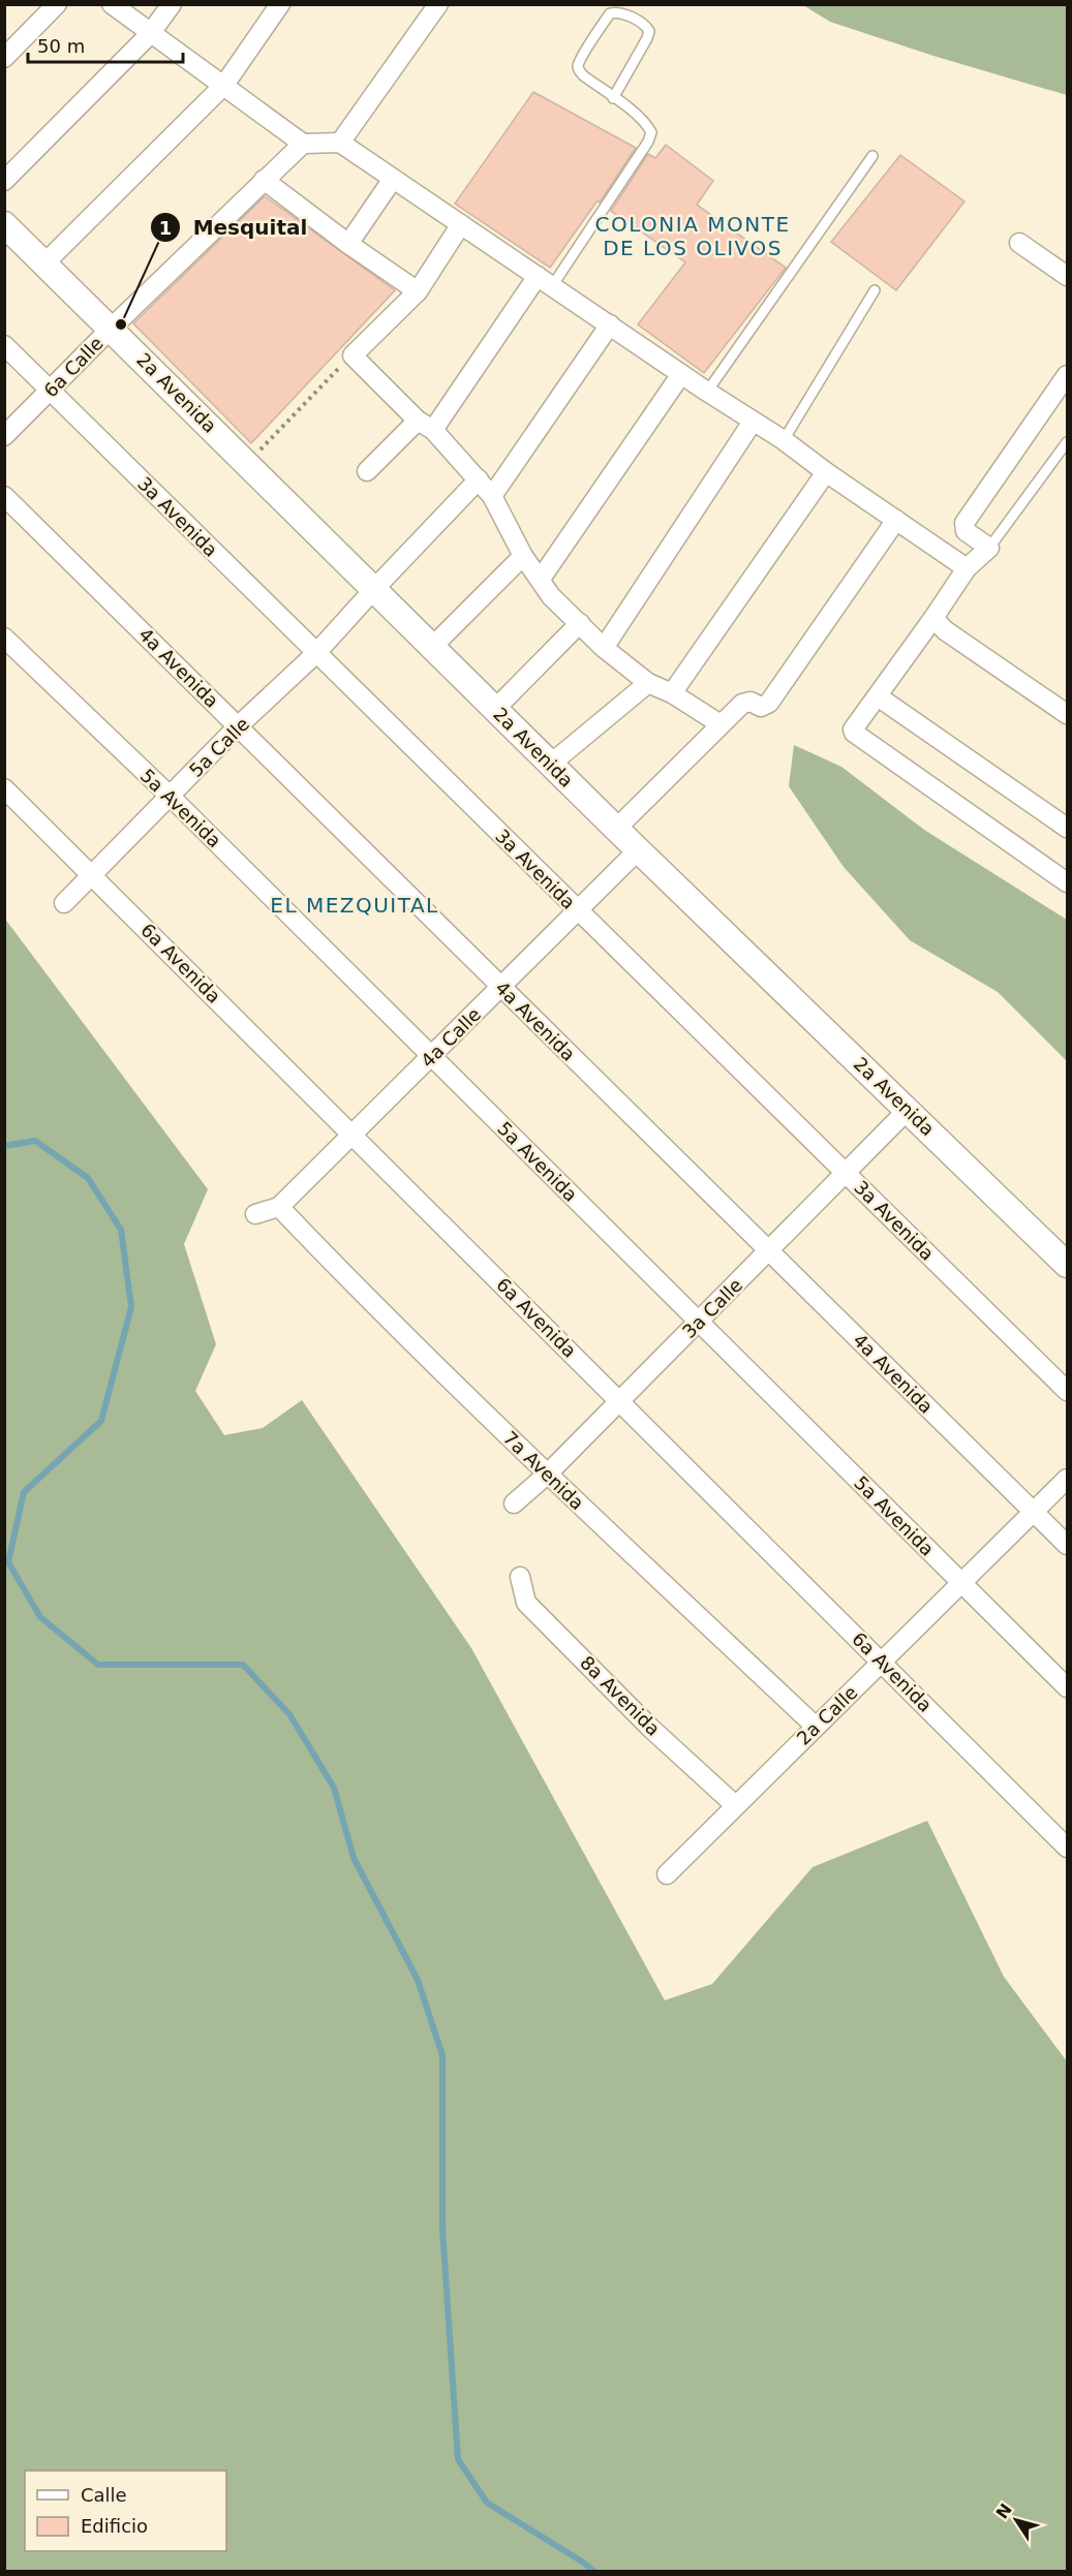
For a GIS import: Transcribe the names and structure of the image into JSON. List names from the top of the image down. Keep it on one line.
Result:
{"streets":{"main road":["2a Avenida"],"street":["6a Calle","3a Avenida","4a Avenida","5a Calle","5a Avenida","6a Avenida","4a Calle","3a Calle","7a Avenida","8a Avenida","2a Calle"]},"crossings":[["6a Calle","2a Avenida"],["6a Calle","3a Avenida"],["2a Avenida","5a Calle"],["2a Avenida","4a Calle"],["2a Avenida","3a Calle"],["3a Avenida","5a Calle"],["3a Avenida","4a Calle"],["3a Avenida","3a Calle"],["4a Avenida","5a Calle"],["4a Avenida","4a Calle"],["4a Avenida","3a Calle"],["4a Avenida","2a Calle"],["5a Calle","5a Avenida"],["5a Calle","6a Avenida"],["5a Avenida","4a Calle"],["5a Avenida","3a Calle"],["5a Avenida","2a Calle"],["6a Avenida","4a Calle"],["6a Avenida","3a Calle"],["6a Avenida","2a Calle"],["4a Calle","7a Avenida"],["3a Calle","7a Avenida"],["7a Avenida","2a Calle"],["8a Avenida","2a Calle"]],"districts":["COLONIA MONTE DE LOS OLIVOS","EL MEZQUITAL"],"places":["Mesquital"],"legend":["Calle","Edificio"],"scale_bar":"50 m","north":"top left"}
